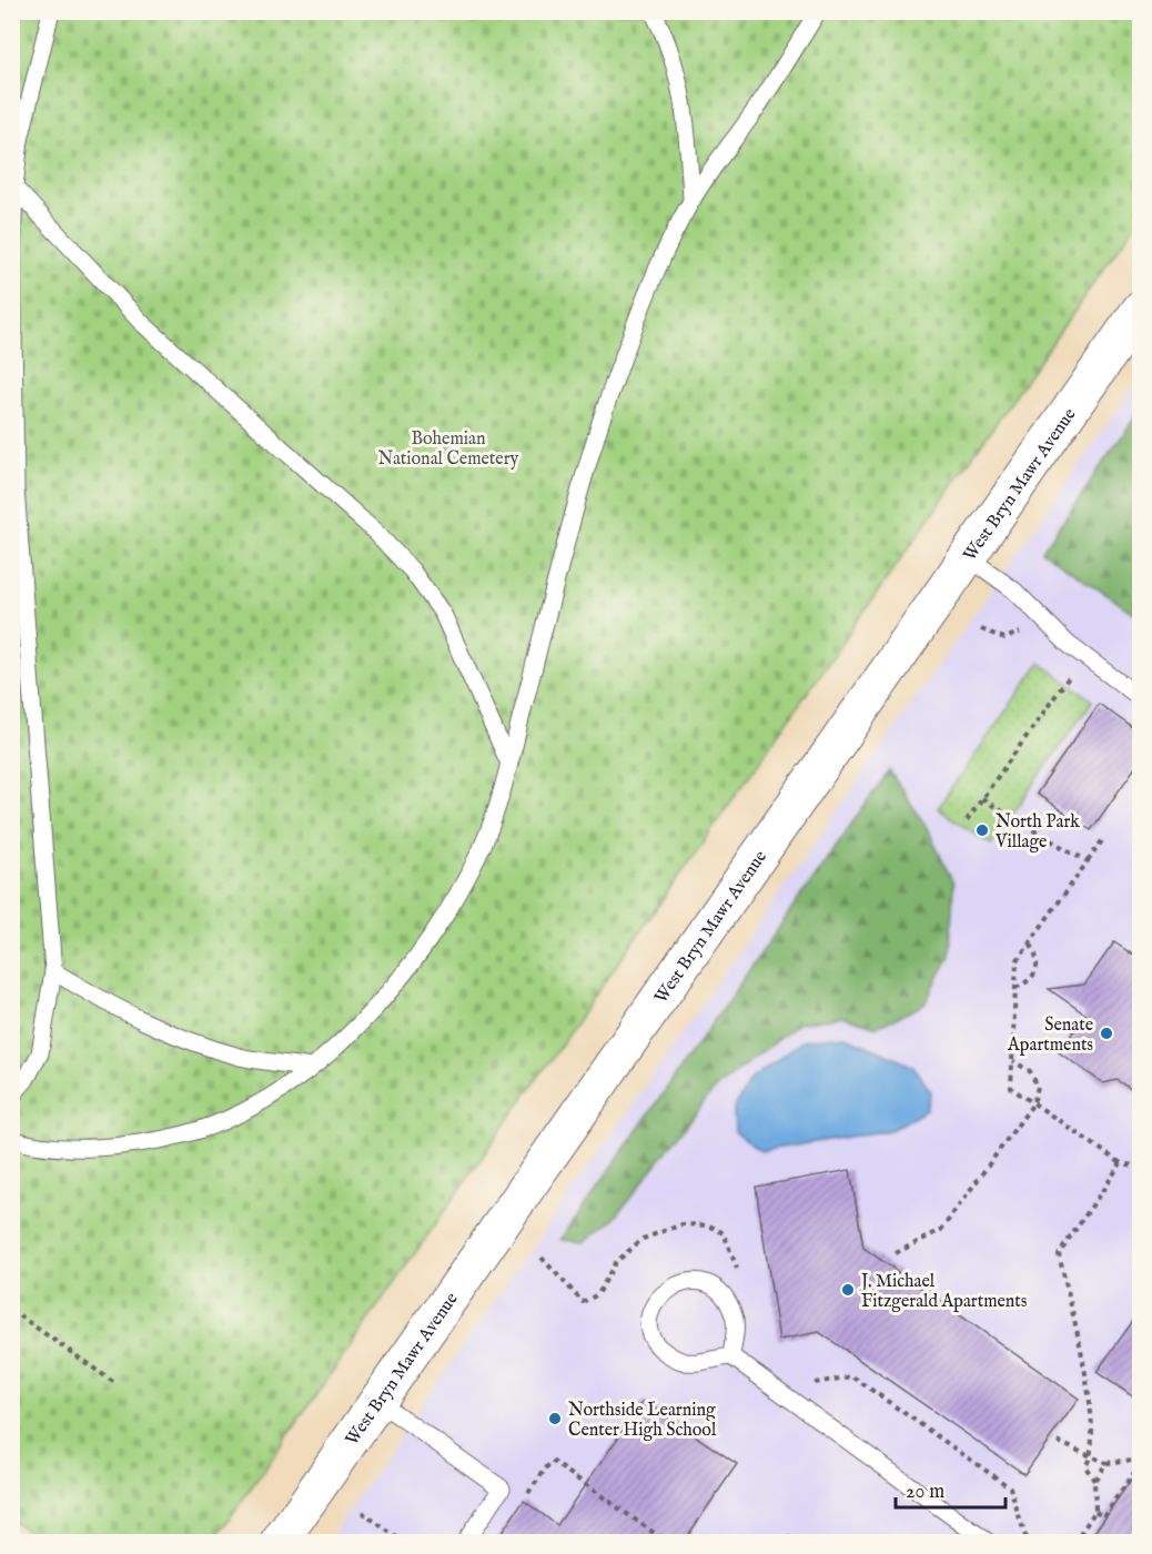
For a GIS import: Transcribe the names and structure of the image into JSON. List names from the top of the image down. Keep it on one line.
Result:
{"streets":{"street":["West Bryn Mawr Avenue"]},"parks":["Bohemian National Cemetery"],"places":["North Park Village","Senate Apartments","J. Michael Fitzgerald Apartments","Northside Learning Center High School"],"scale_bar":"20 m"}
